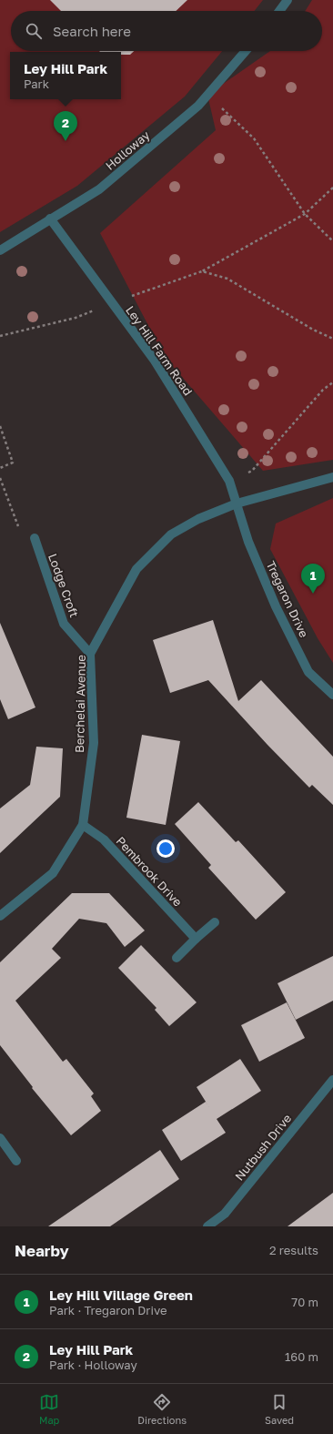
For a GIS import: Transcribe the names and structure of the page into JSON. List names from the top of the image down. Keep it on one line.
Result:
{"streets":{"street":["Holloway","Ley Hill Farm Road","Lodge Croft","Tregaron Drive","Berchelai Avenue","Pembrook Drive","Nutbush Drive"]},"crossings":[["Holloway","Ley Hill Farm Road"],["Ley Hill Farm Road","Tregaron Drive"],["Ley Hill Farm Road","Berchelai Avenue"],["Lodge Croft","Berchelai Avenue"],["Tregaron Drive","Berchelai Avenue"],["Berchelai Avenue","Pembrook Drive"]],"page":{"search":"Search here","popup":["Ley Hill Park","Park"],"pins":["2","1"],"heading":["Nearby","2 results"],"list":[{"mark":"1","name":"Ley Hill Village Green","note":"Park · Tregaron Drive","value":"70 m"},{"mark":"2","name":"Ley Hill Park","note":"Park · Holloway","value":"160 m"}],"nav":["Map","Directions","Saved"]}}
